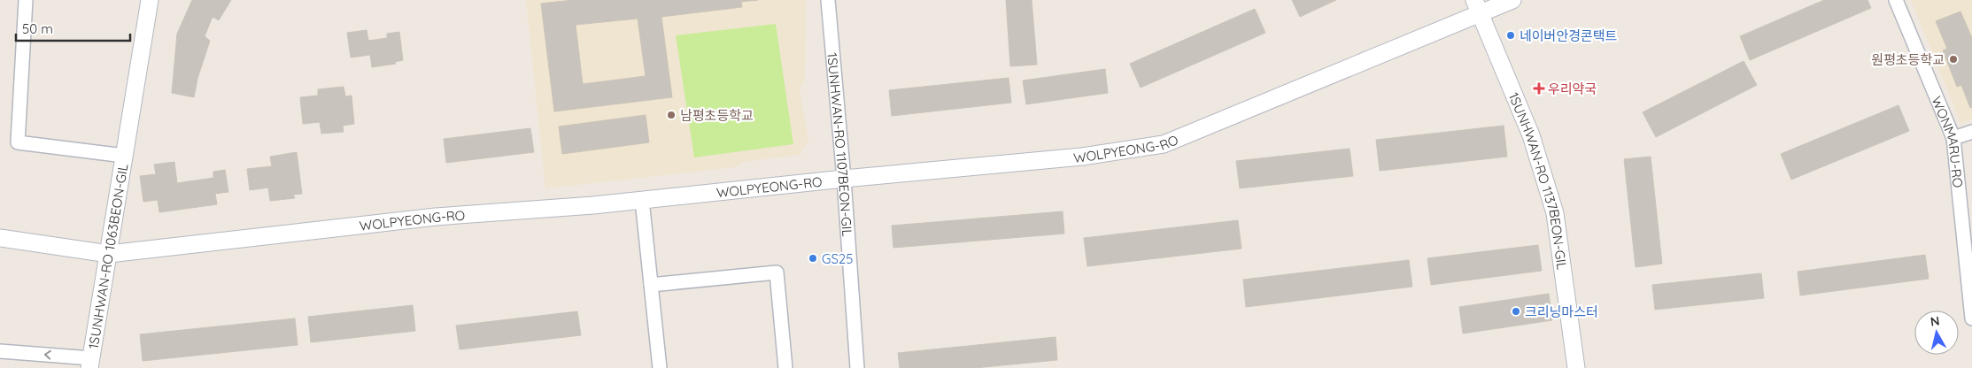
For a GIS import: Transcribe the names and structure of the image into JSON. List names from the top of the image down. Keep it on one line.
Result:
{"streets":{"street":["WONMARU-RO","1SUNHWAN-RO 1107BEON-GIL","WOLPYEONG-RO","1SUNHWAN-RO 1137BEON-GIL","1SUNHWAN-RO 1063BEON-GIL"]},"crossings":[["1SUNHWAN-RO 1107BEON-GIL","WOLPYEONG-RO"],["WOLPYEONG-RO","1SUNHWAN-RO 1137BEON-GIL"],["WOLPYEONG-RO","1SUNHWAN-RO 1063BEON-GIL"]],"places":{"other":["네이버안경콘택트","원평초등학교","남평초등학교","GS25","크리닝마스터"],"health":["우리약국"]},"scale_bar":"50 m","north":"top"}
